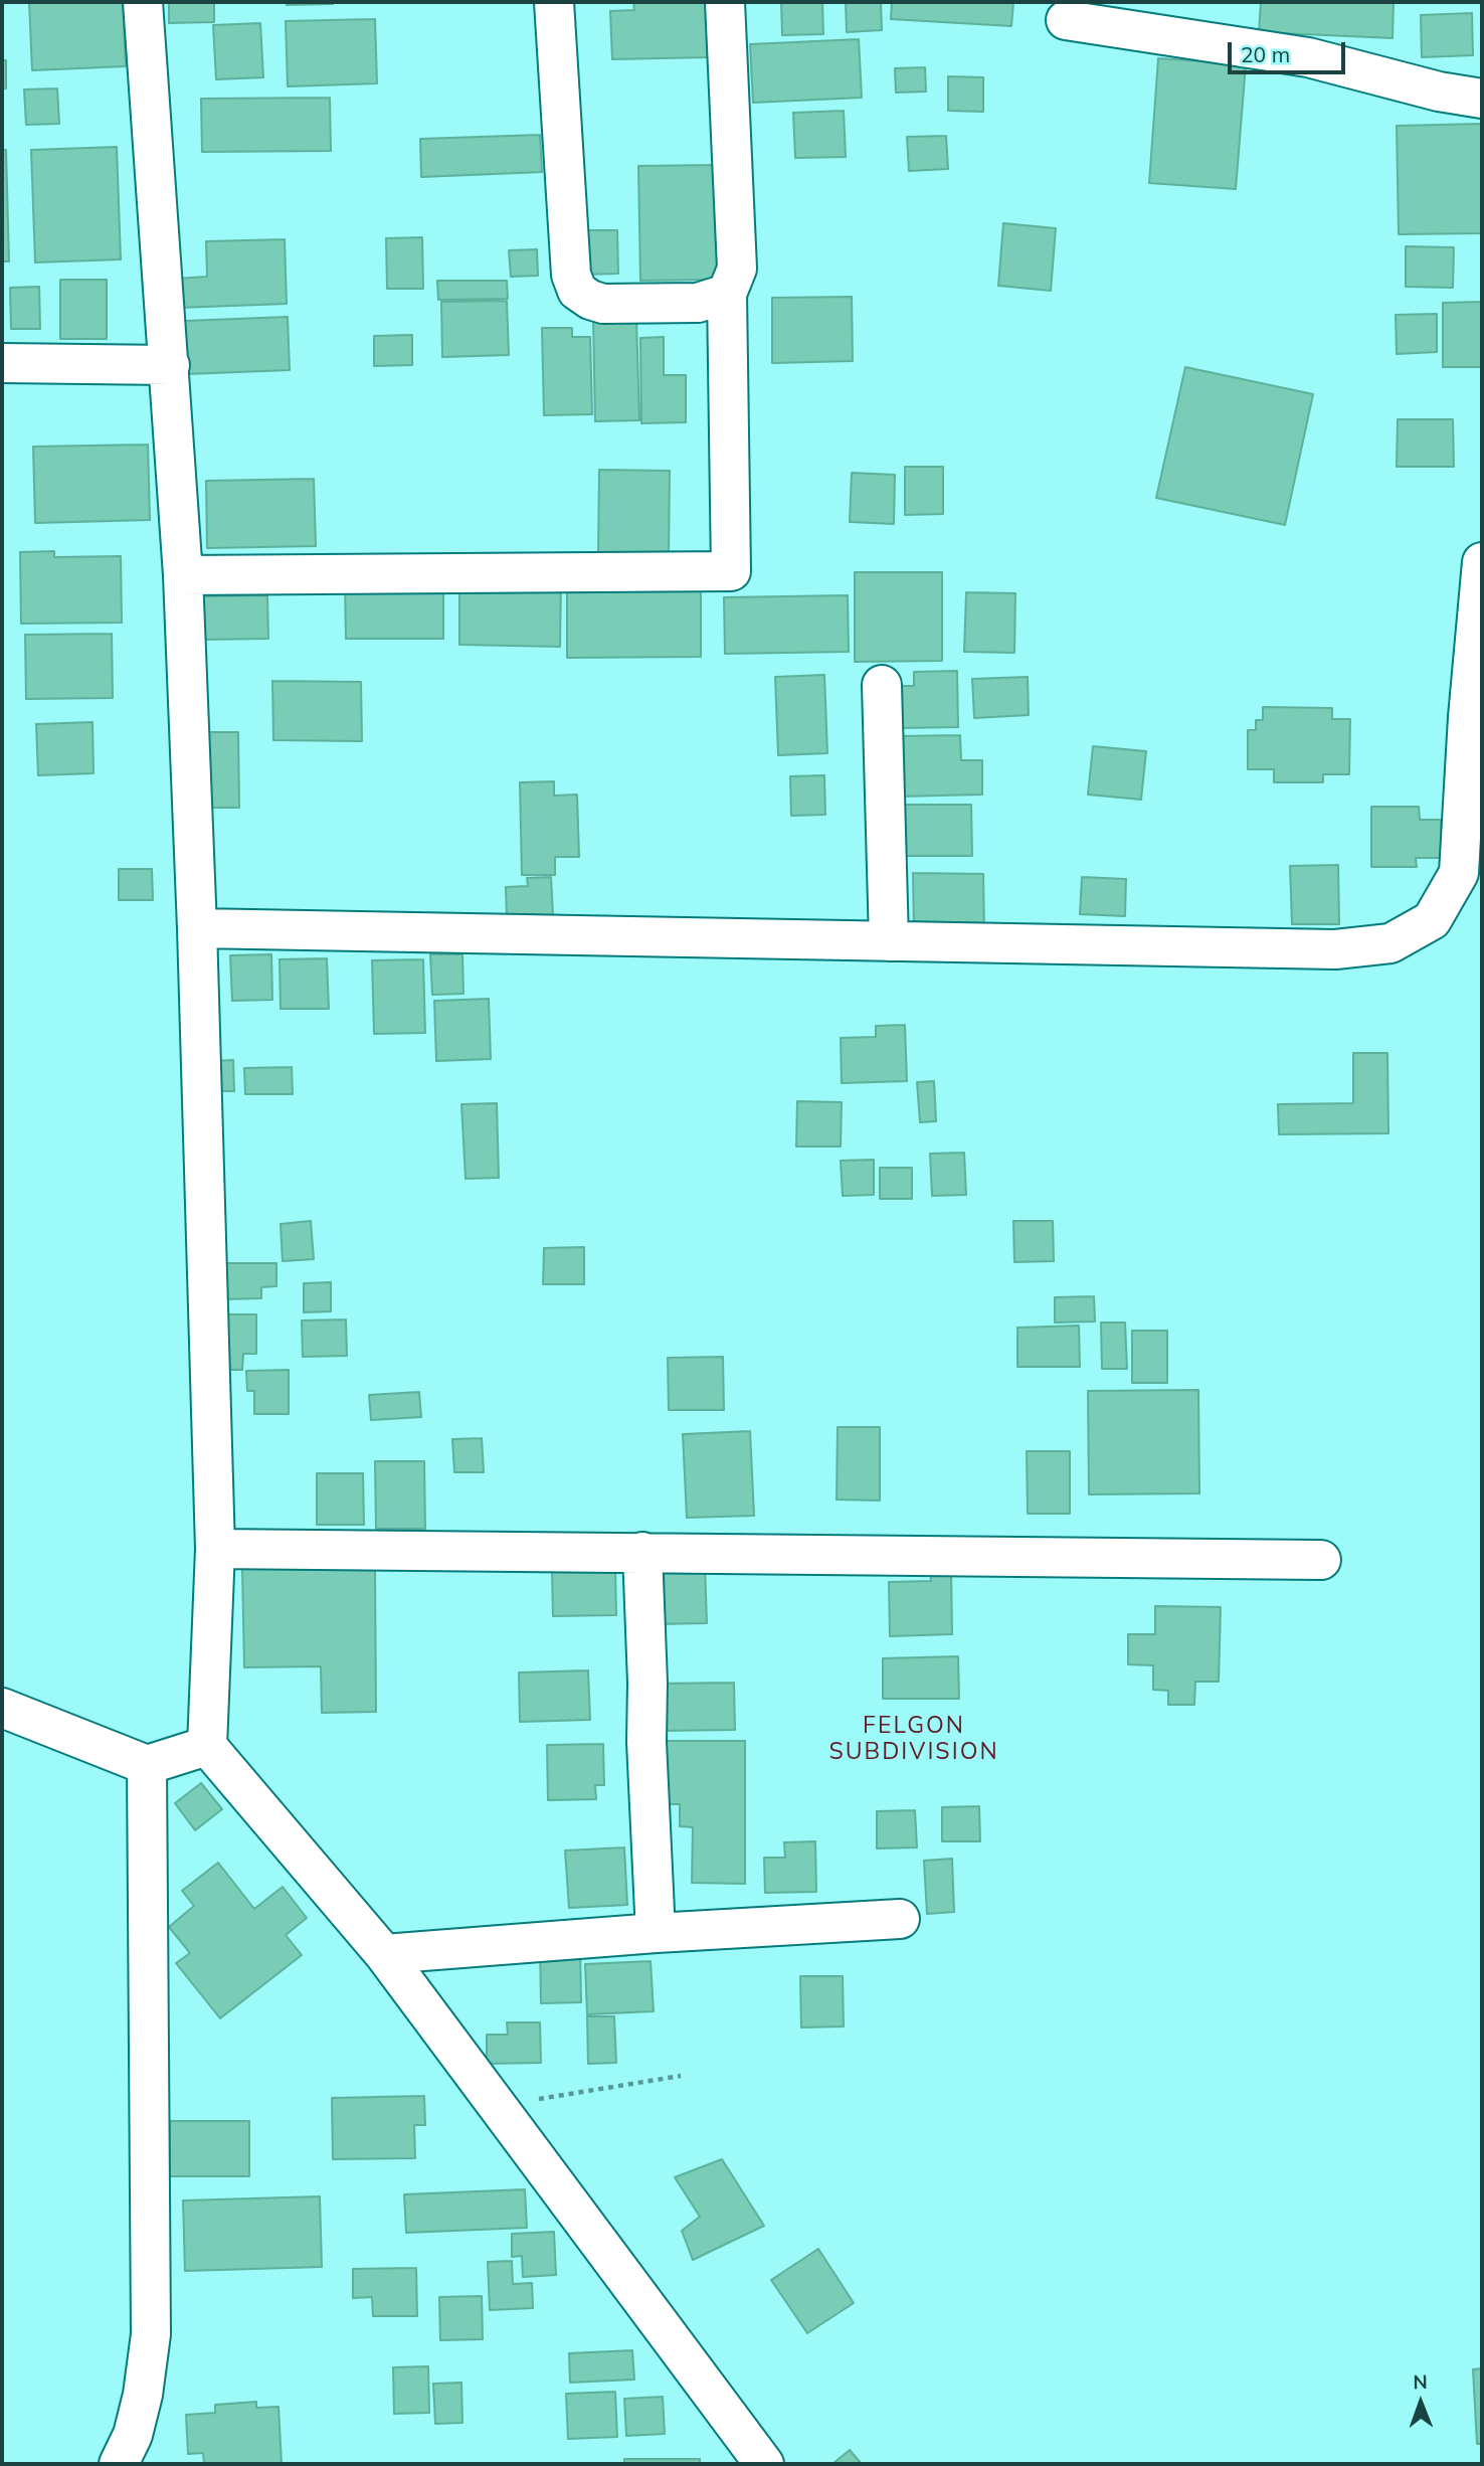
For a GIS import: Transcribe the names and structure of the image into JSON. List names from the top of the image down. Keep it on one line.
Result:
{"districts":["FELGON SUBDIVISION"],"scale_bar":"20 m","north":"top"}
